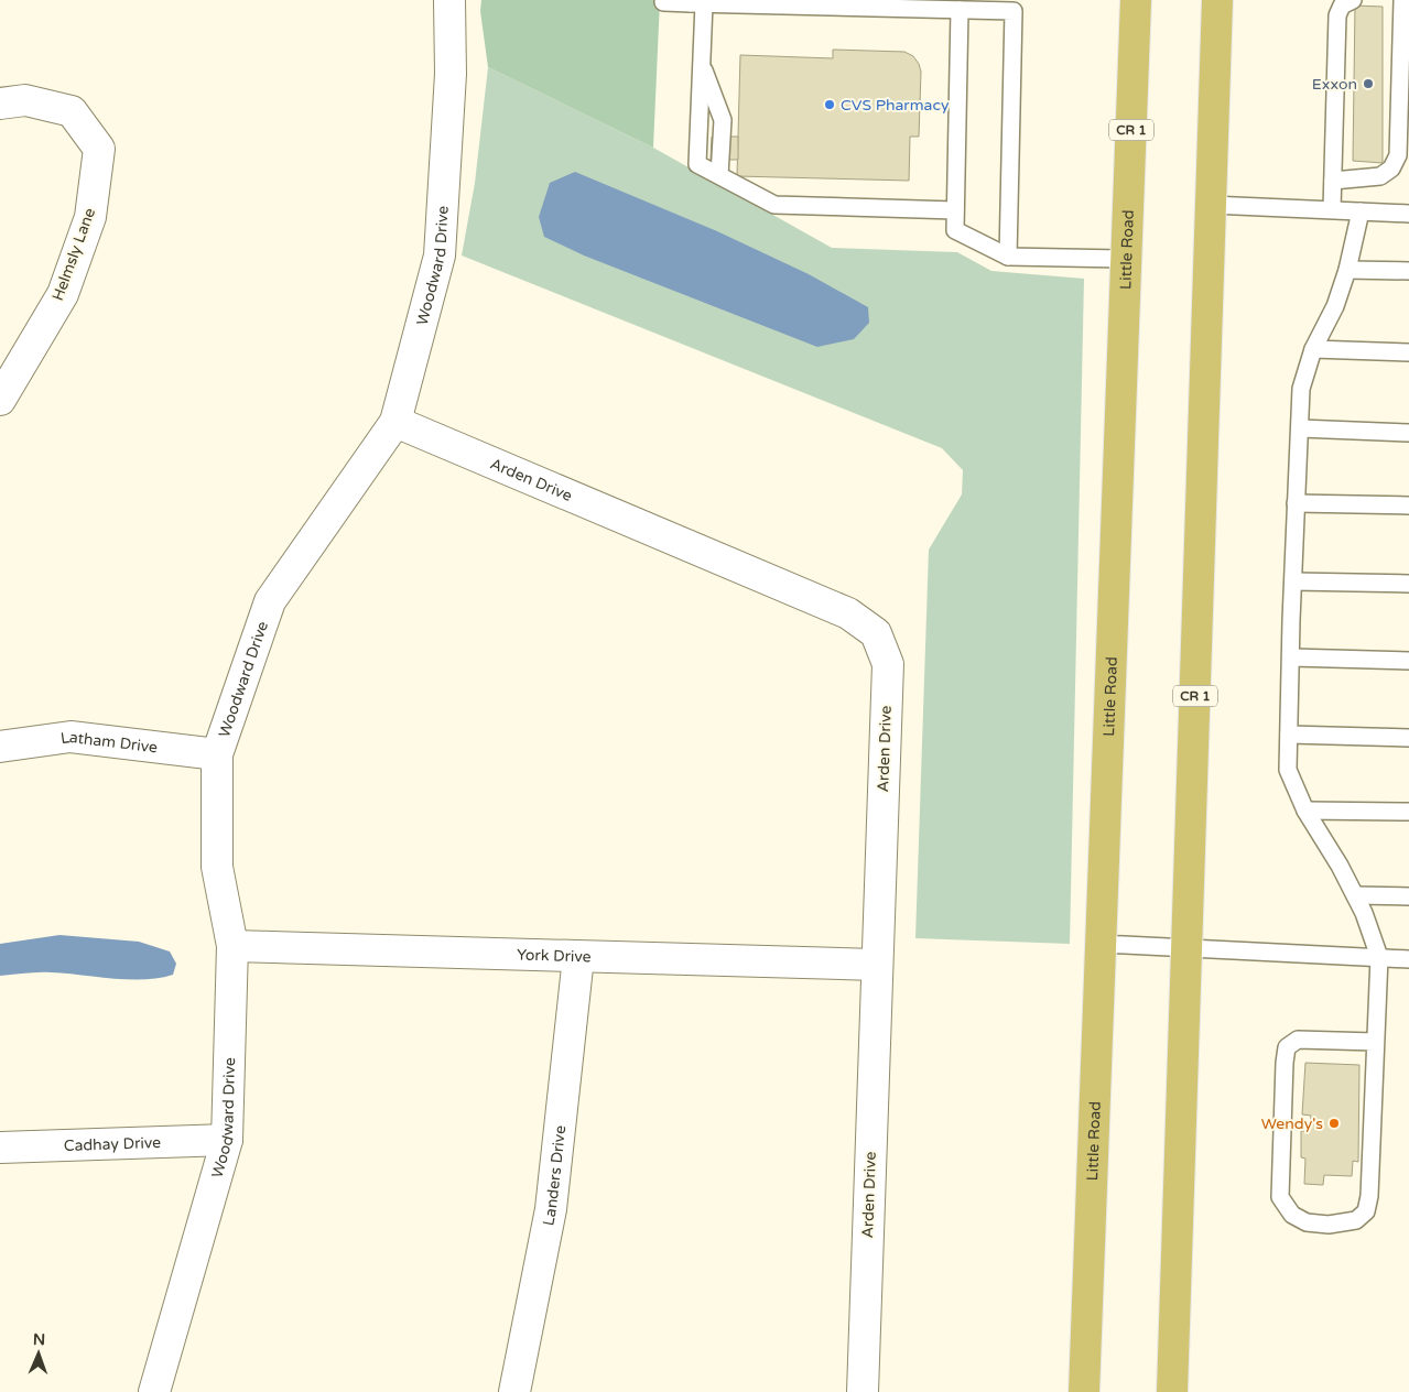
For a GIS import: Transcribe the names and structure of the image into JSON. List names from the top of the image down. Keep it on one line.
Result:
{"streets":{"main road":["CR 1","Little Road"],"street":["Helmsly Lane","Woodward Drive","Arden Drive","Latham Drive","York Drive","Cadhay Drive","Landers Drive"]},"crossings":[["Woodward Drive","Arden Drive"],["Woodward Drive","Latham Drive"],["Woodward Drive","York Drive"],["Woodward Drive","Cadhay Drive"],["Arden Drive","York Drive"],["York Drive","Landers Drive"]],"places":["Exxon","CVS Pharmacy","Wendy's"],"north":"top"}
